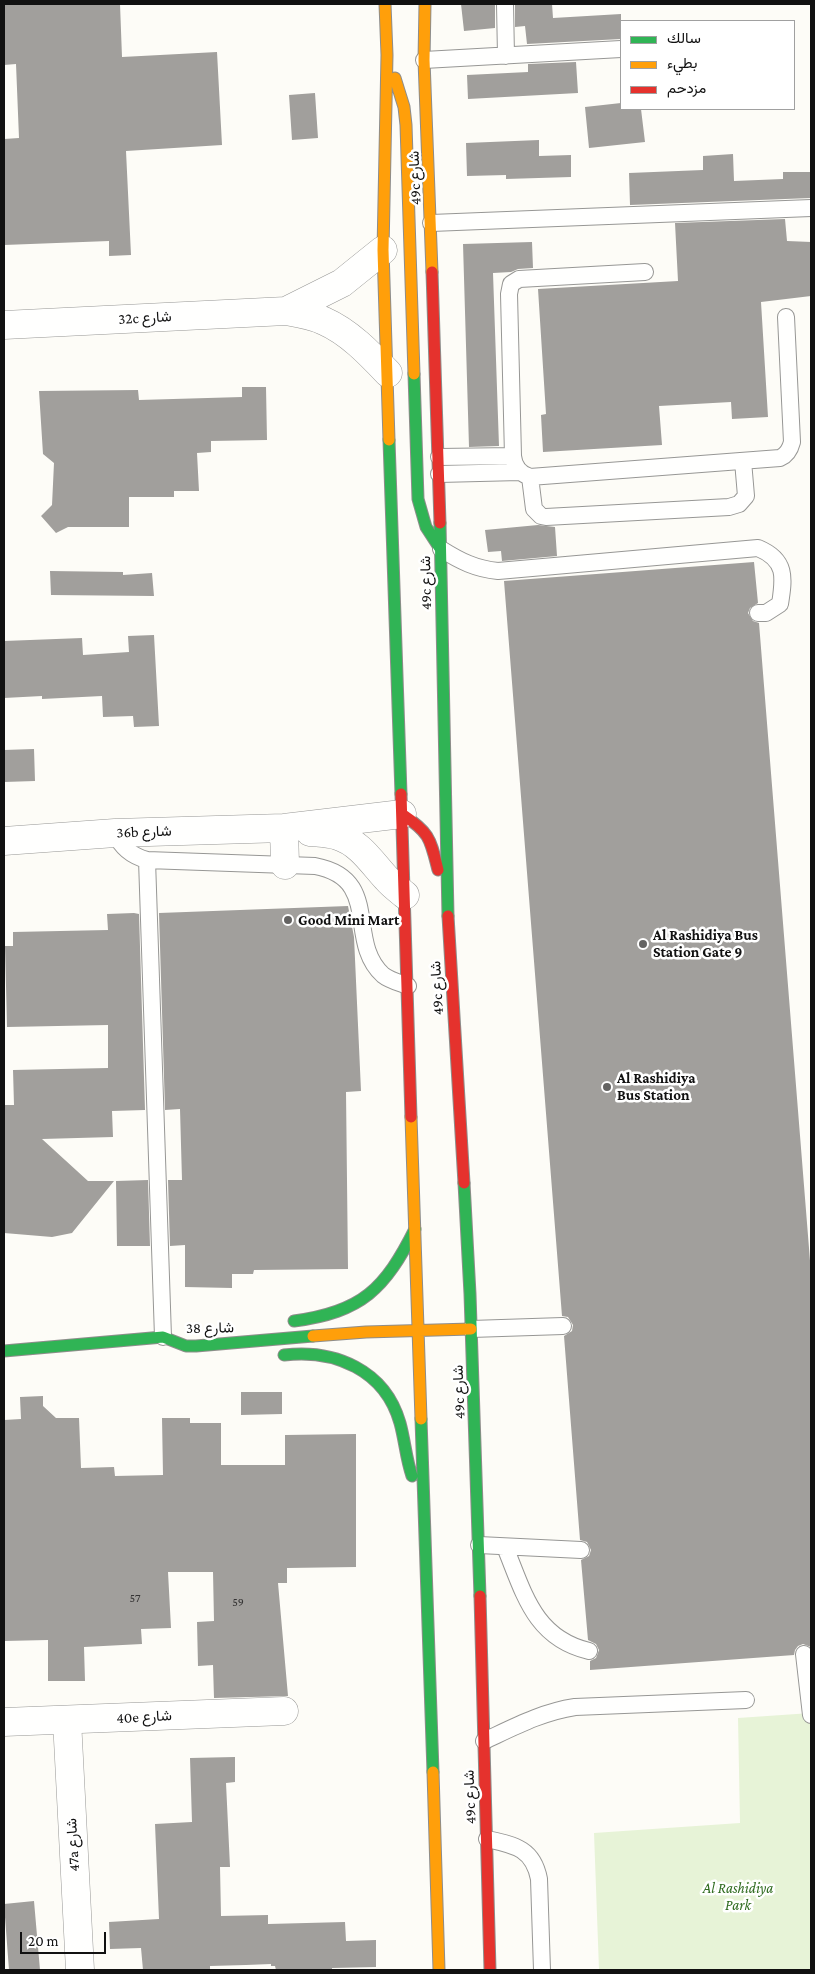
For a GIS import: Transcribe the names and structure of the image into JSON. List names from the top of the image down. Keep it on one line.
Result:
{"streets":{"street":["49c شارع","32c شارع","36b شارع","شارع 38","40e شارع","47a شارع"]},"crossings":[["49c شارع","32c شارع"],["49c شارع","36b شارع"],["49c شارع","شارع 38"],["40e شارع","47a شارع"]],"parks":["Al Rashidiya Park"],"places":["Good Mini Mart","Al Rashidiya Bus Station Gate 9","Al Rashidiya Bus Station"],"house_numbers":["57","59"],"legend":["سالك","بطيء","مزدحم"],"scale_bar":"20 m"}
